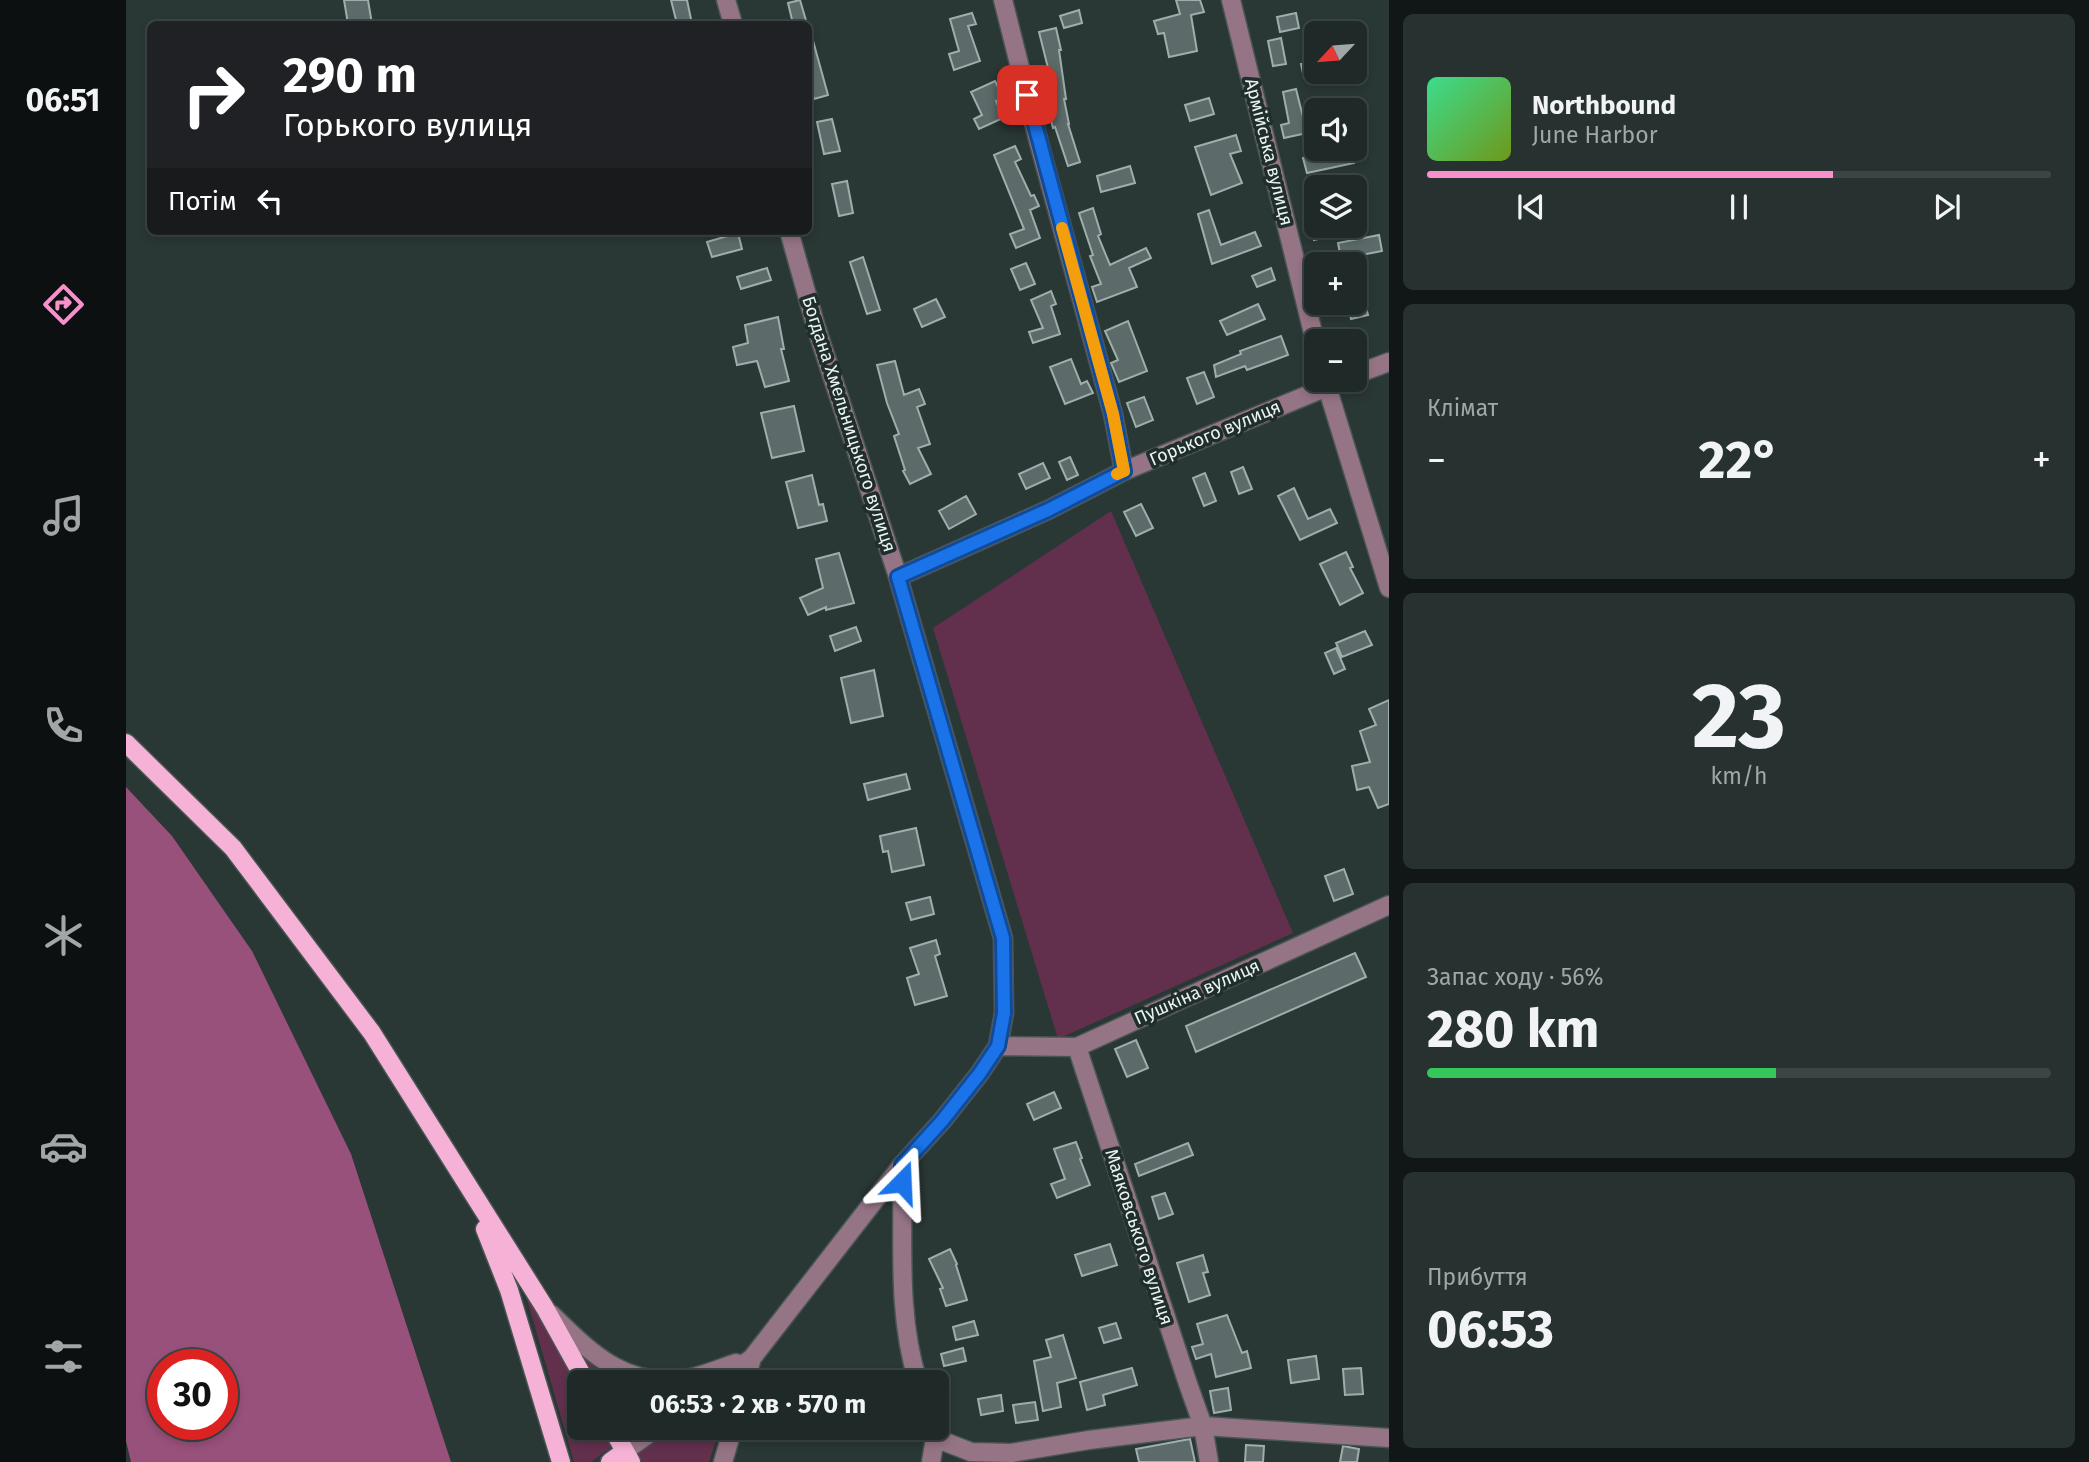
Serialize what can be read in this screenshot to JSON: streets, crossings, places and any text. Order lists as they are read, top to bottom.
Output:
{
  "streets": {
    "street": [
      "Армійська вулиця",
      "Богдана Хмельницького вулиця",
      "Горького вулиця",
      "Пушкіна вулиця",
      "Маяковського вулиця"
    ]
  },
  "crossings": [
    ["Богдана Хмельницького вулиця", "Горького вулиця"],
    ["Богдана Хмельницького вулиця", "Пушкіна вулиця"],
    ["Пушкіна вулиця", "Маяковського вулиця"]
  ],
  "north": "bottom left",
  "page": {
    "tabs": "06:51",
    "map_buttons": ["+", "−"],
    "turn": ["290 m", "Горького вулиця"],
    "song": ["Northbound", "June Harbor"],
    "then": "Потім",
    "tile": [
      "Клімат",
      ["23", "km/h"],
      ["Запас ходу · 56%", "280 km"],
      ["Прибуття", "06:53"]
    ],
    "heat": ["−", "22°", "+"],
    "limit": "30",
    "trip": "06:53 · 2 хв · 570 m"
  }
}
